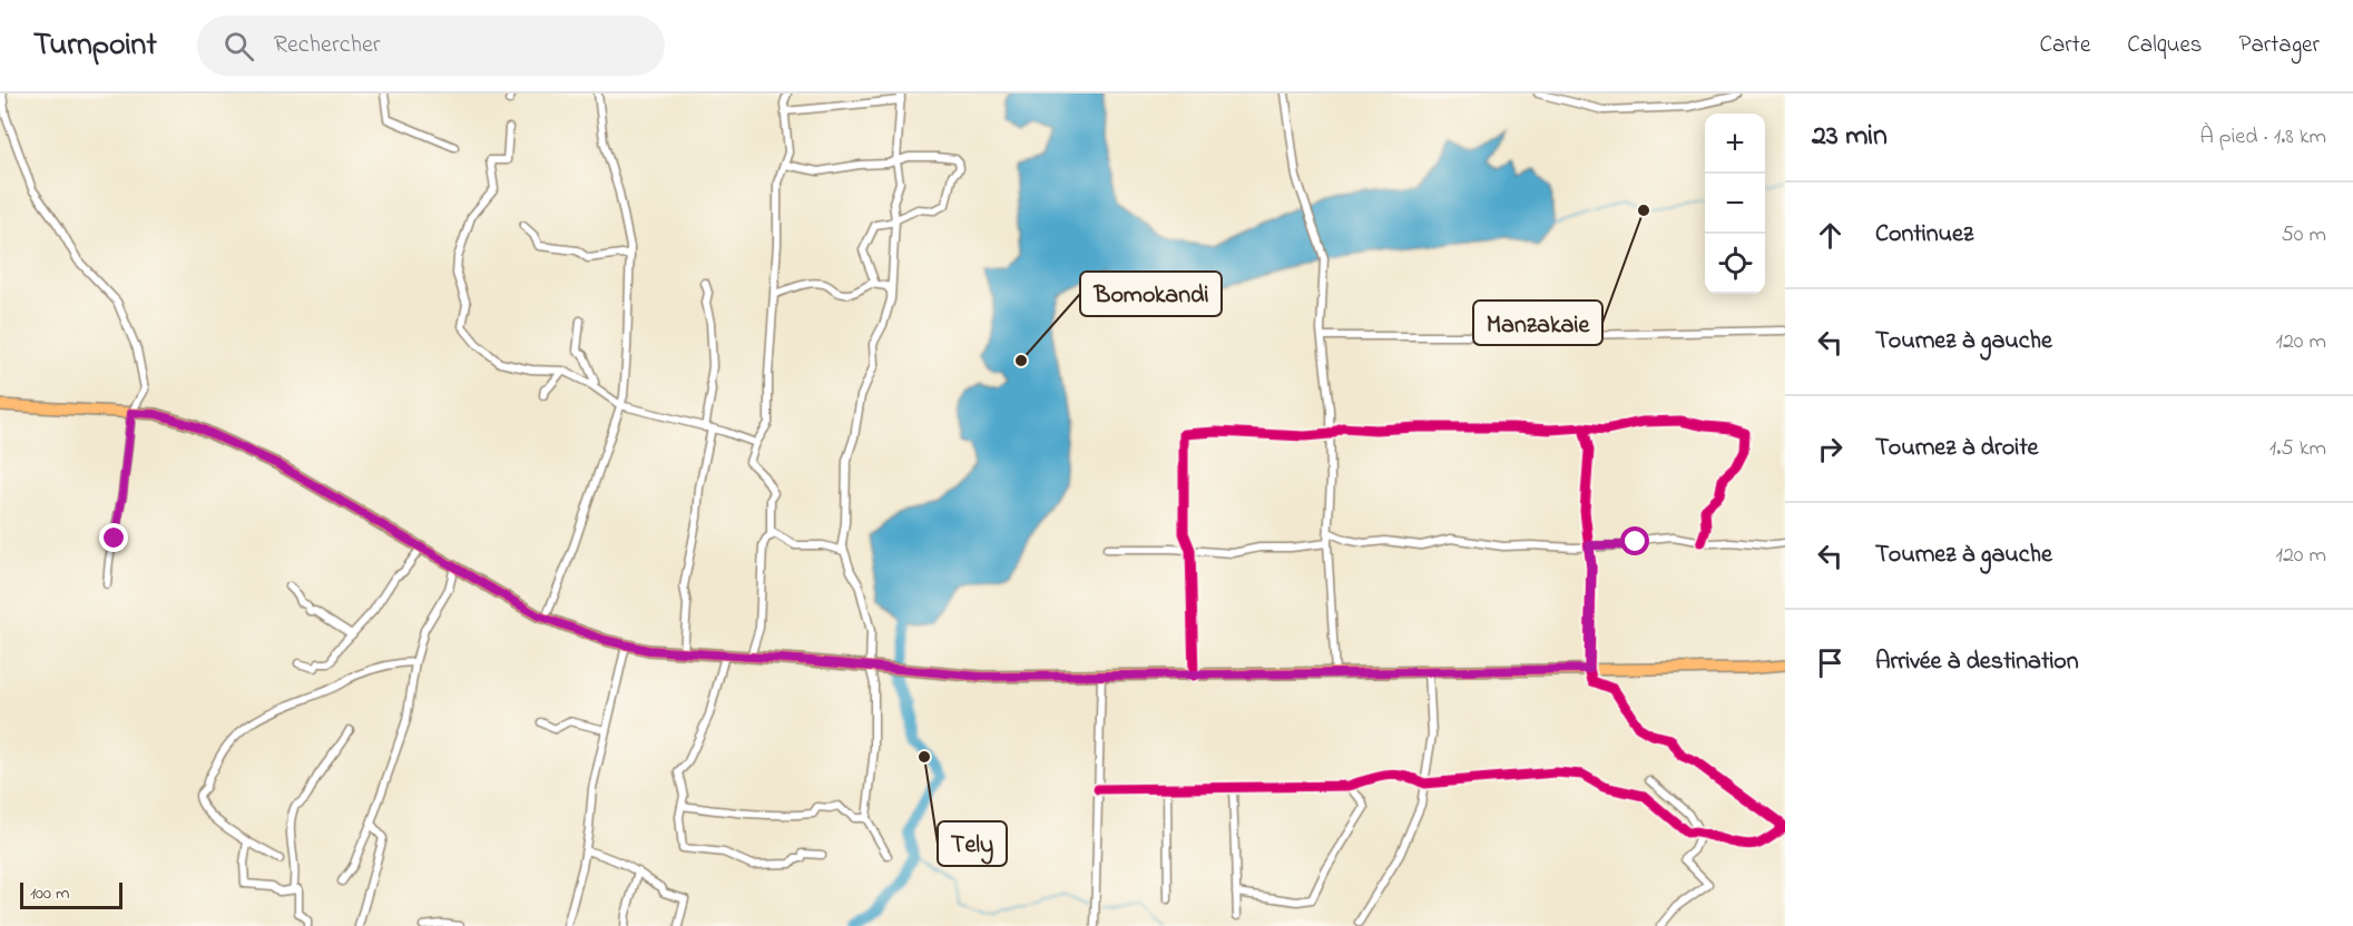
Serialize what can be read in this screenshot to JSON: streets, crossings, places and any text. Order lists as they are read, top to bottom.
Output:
{
  "places": ["Manzakaie", "Bomokandi", "Tely"],
  "scale_bar": "100 m",
  "page": {
    "header": "Turnpoint",
    "search": "Rechercher",
    "nav": ["Carte", "Calques", "Partager"],
    "heading": ["23 min", "À pied · 1.8 km"],
    "map_buttons": ["+", "−"],
    "list": [
      ["Continuez", "50 m"],
      ["Tournez à gauche", "120 m"],
      ["Tournez à droite", "1.5 km"],
      ["Tournez à gauche", "120 m"],
      "Arrivée à destination"
    ],
    "scale": "100 m"
  }
}
